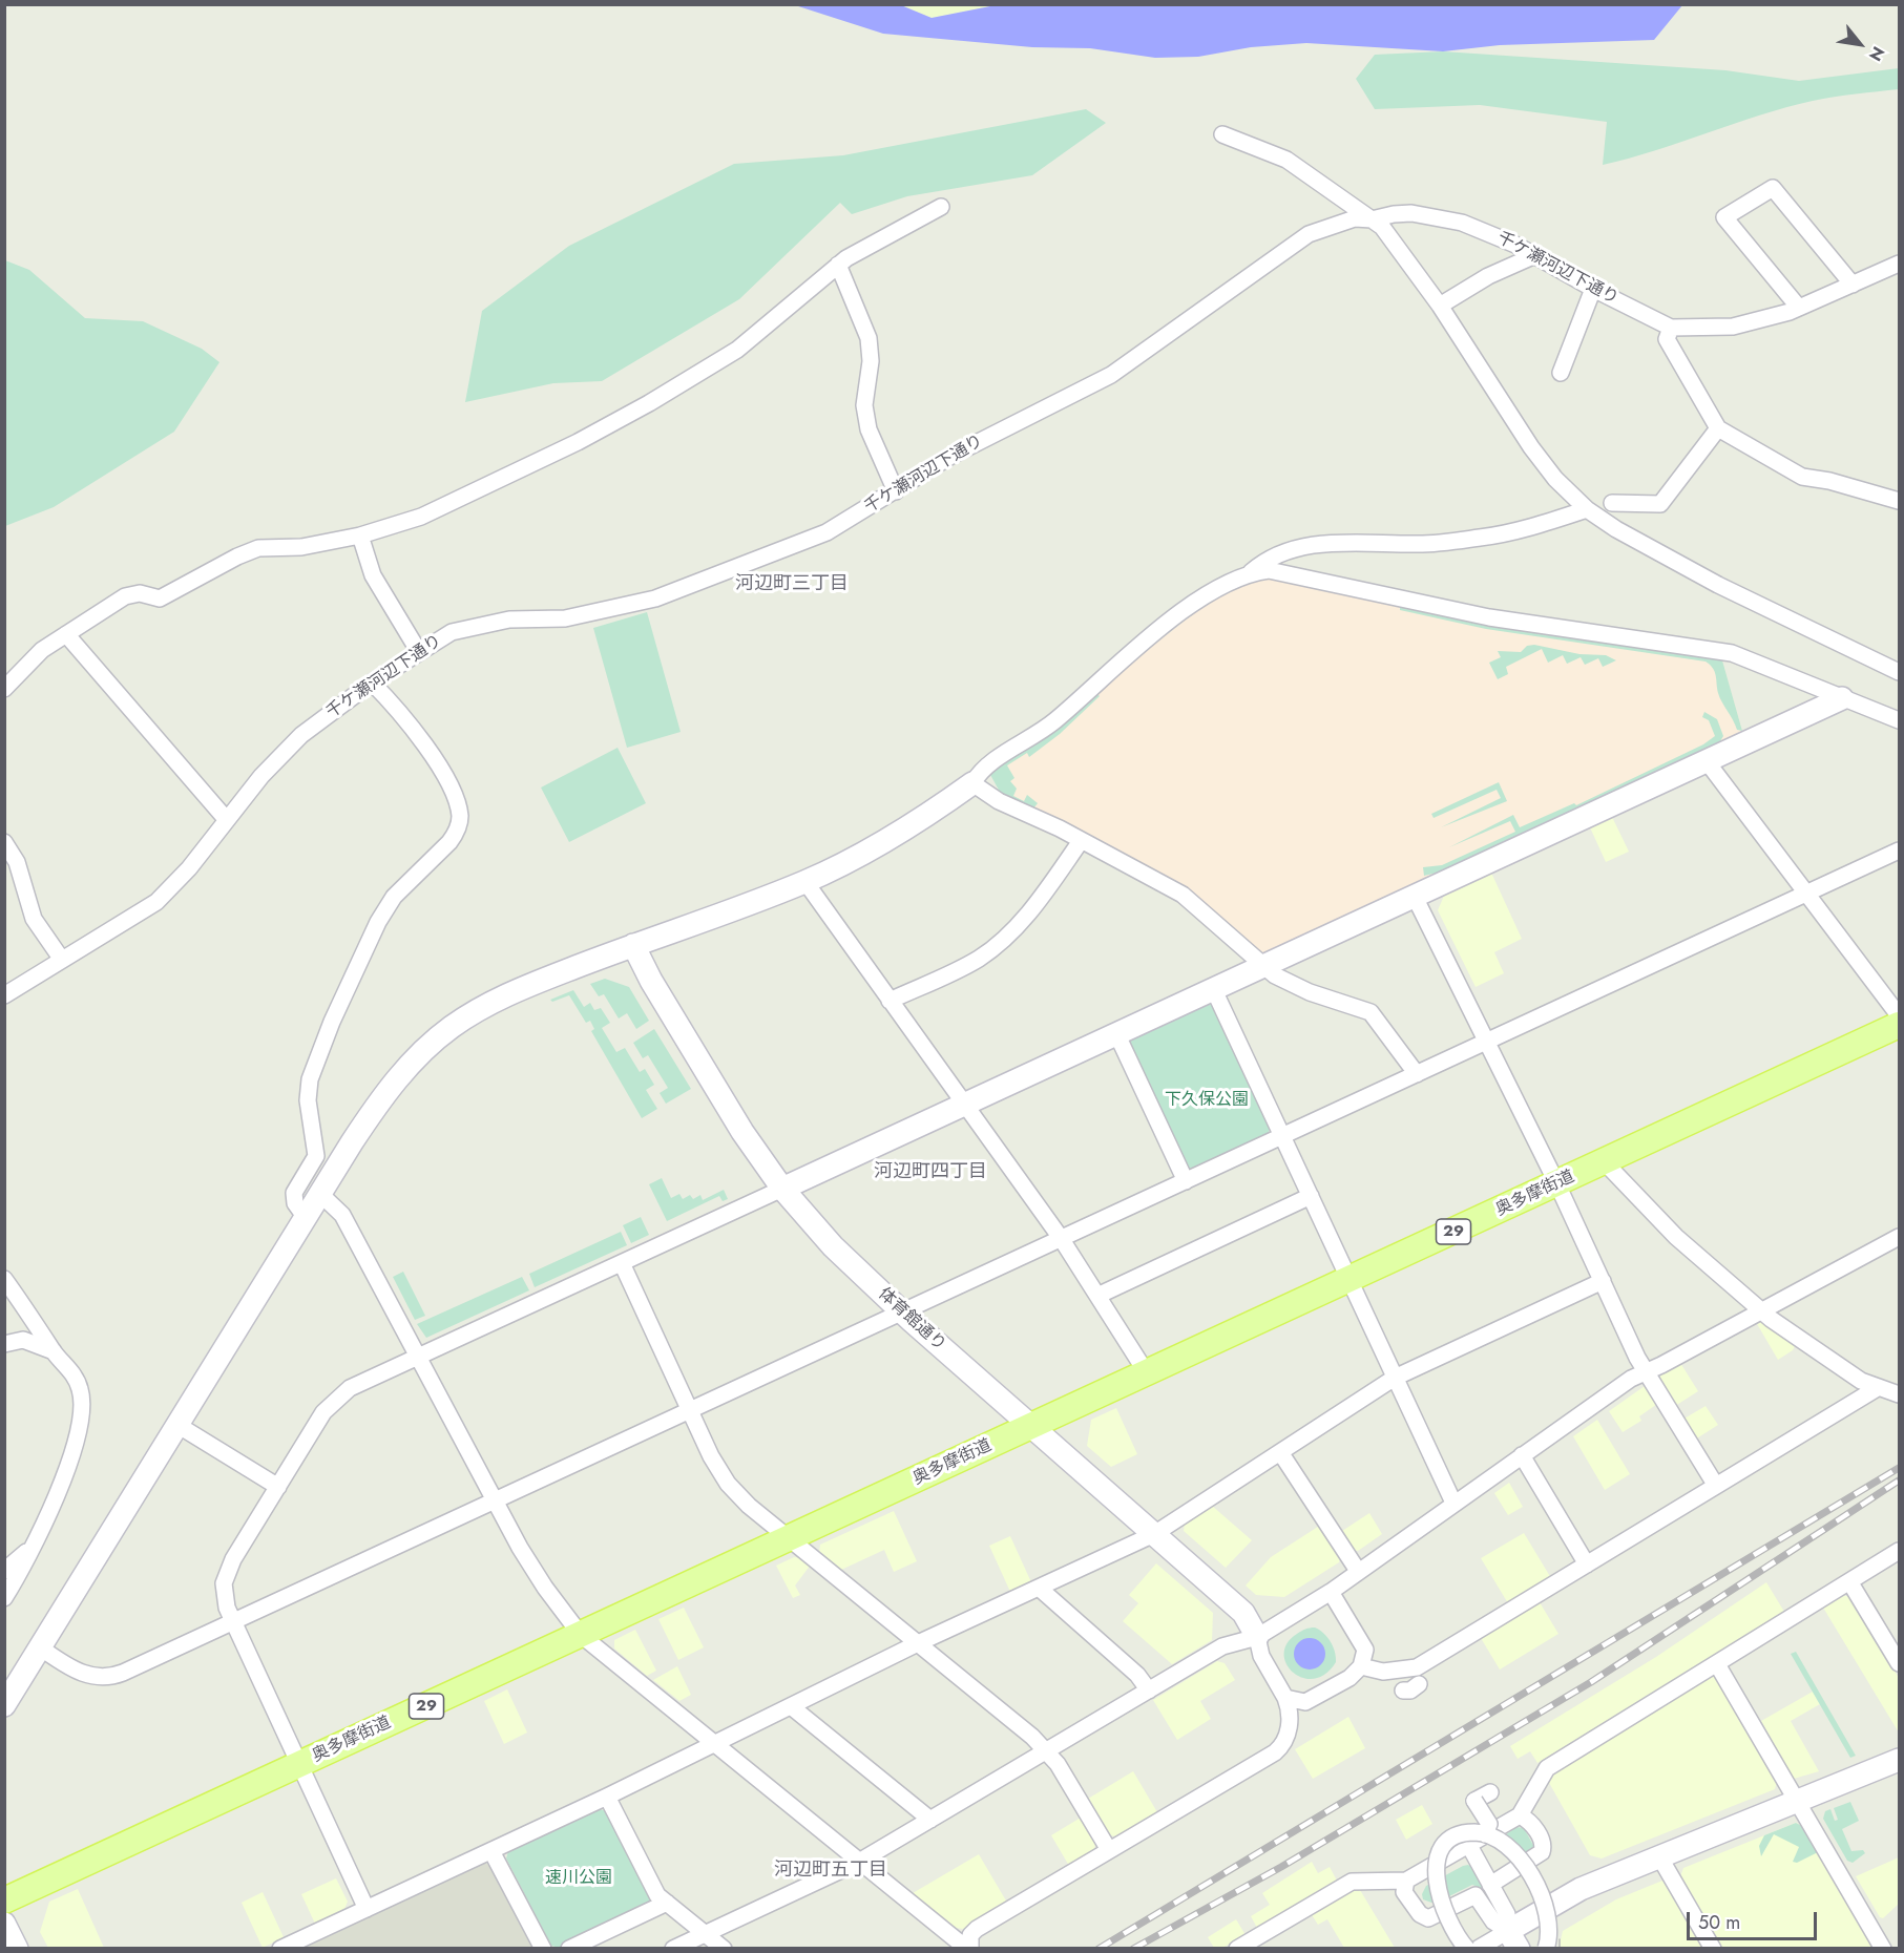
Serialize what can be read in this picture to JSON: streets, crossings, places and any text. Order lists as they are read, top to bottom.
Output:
{
  "streets": {
    "main road": ["奥多摩街道", "29"],
    "street": ["千ケ瀬河辺下通り", "体育館通り"]
  },
  "crossings": [
    ["奥多摩街道", "体育館通り"]
  ],
  "districts": ["河辺町三丁目", "河辺町四丁目", "河辺町五丁目"],
  "parks": ["下久保公園", "速川公園"],
  "scale_bar": "50 m",
  "north": "bottom right"
}
